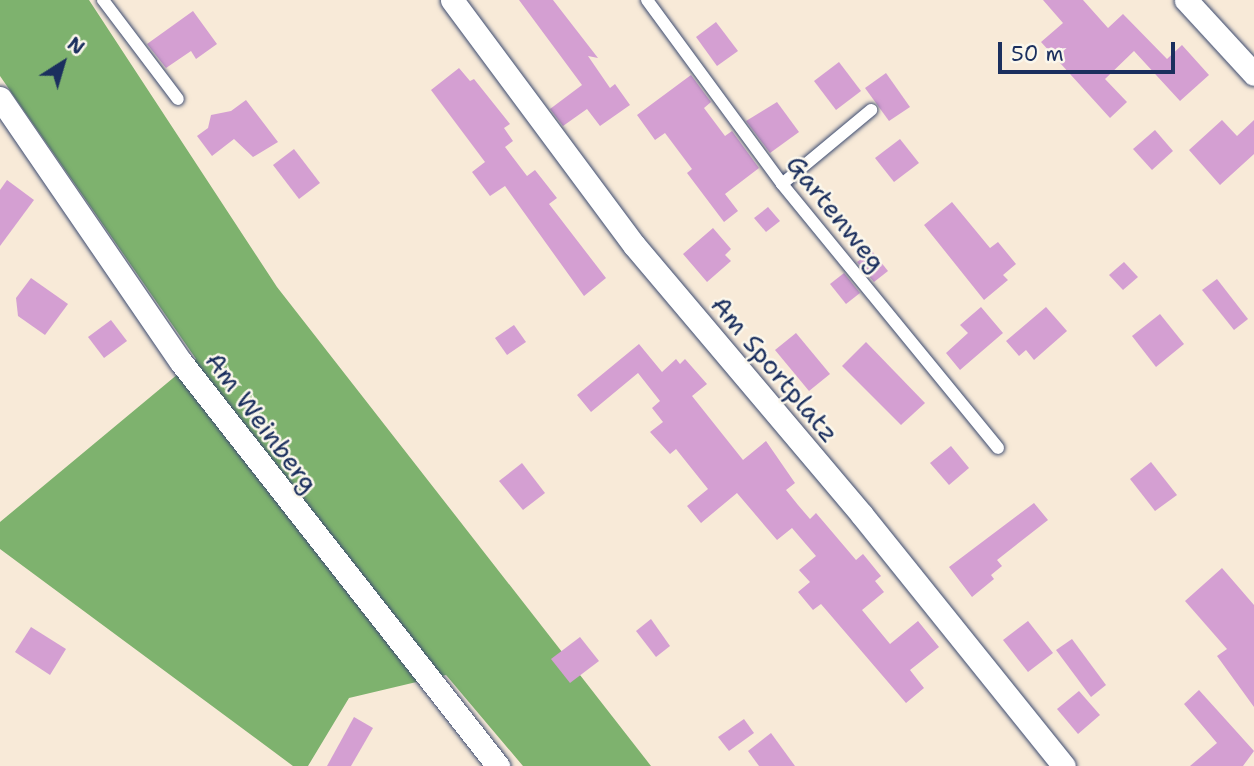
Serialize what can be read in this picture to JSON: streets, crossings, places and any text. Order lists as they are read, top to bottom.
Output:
{
  "streets": {
    "street": ["Am Sportplatz", "Am Weinberg"],
    "lane": ["Gartenweg"]
  },
  "scale_bar": "50 m",
  "north": "top right"
}
